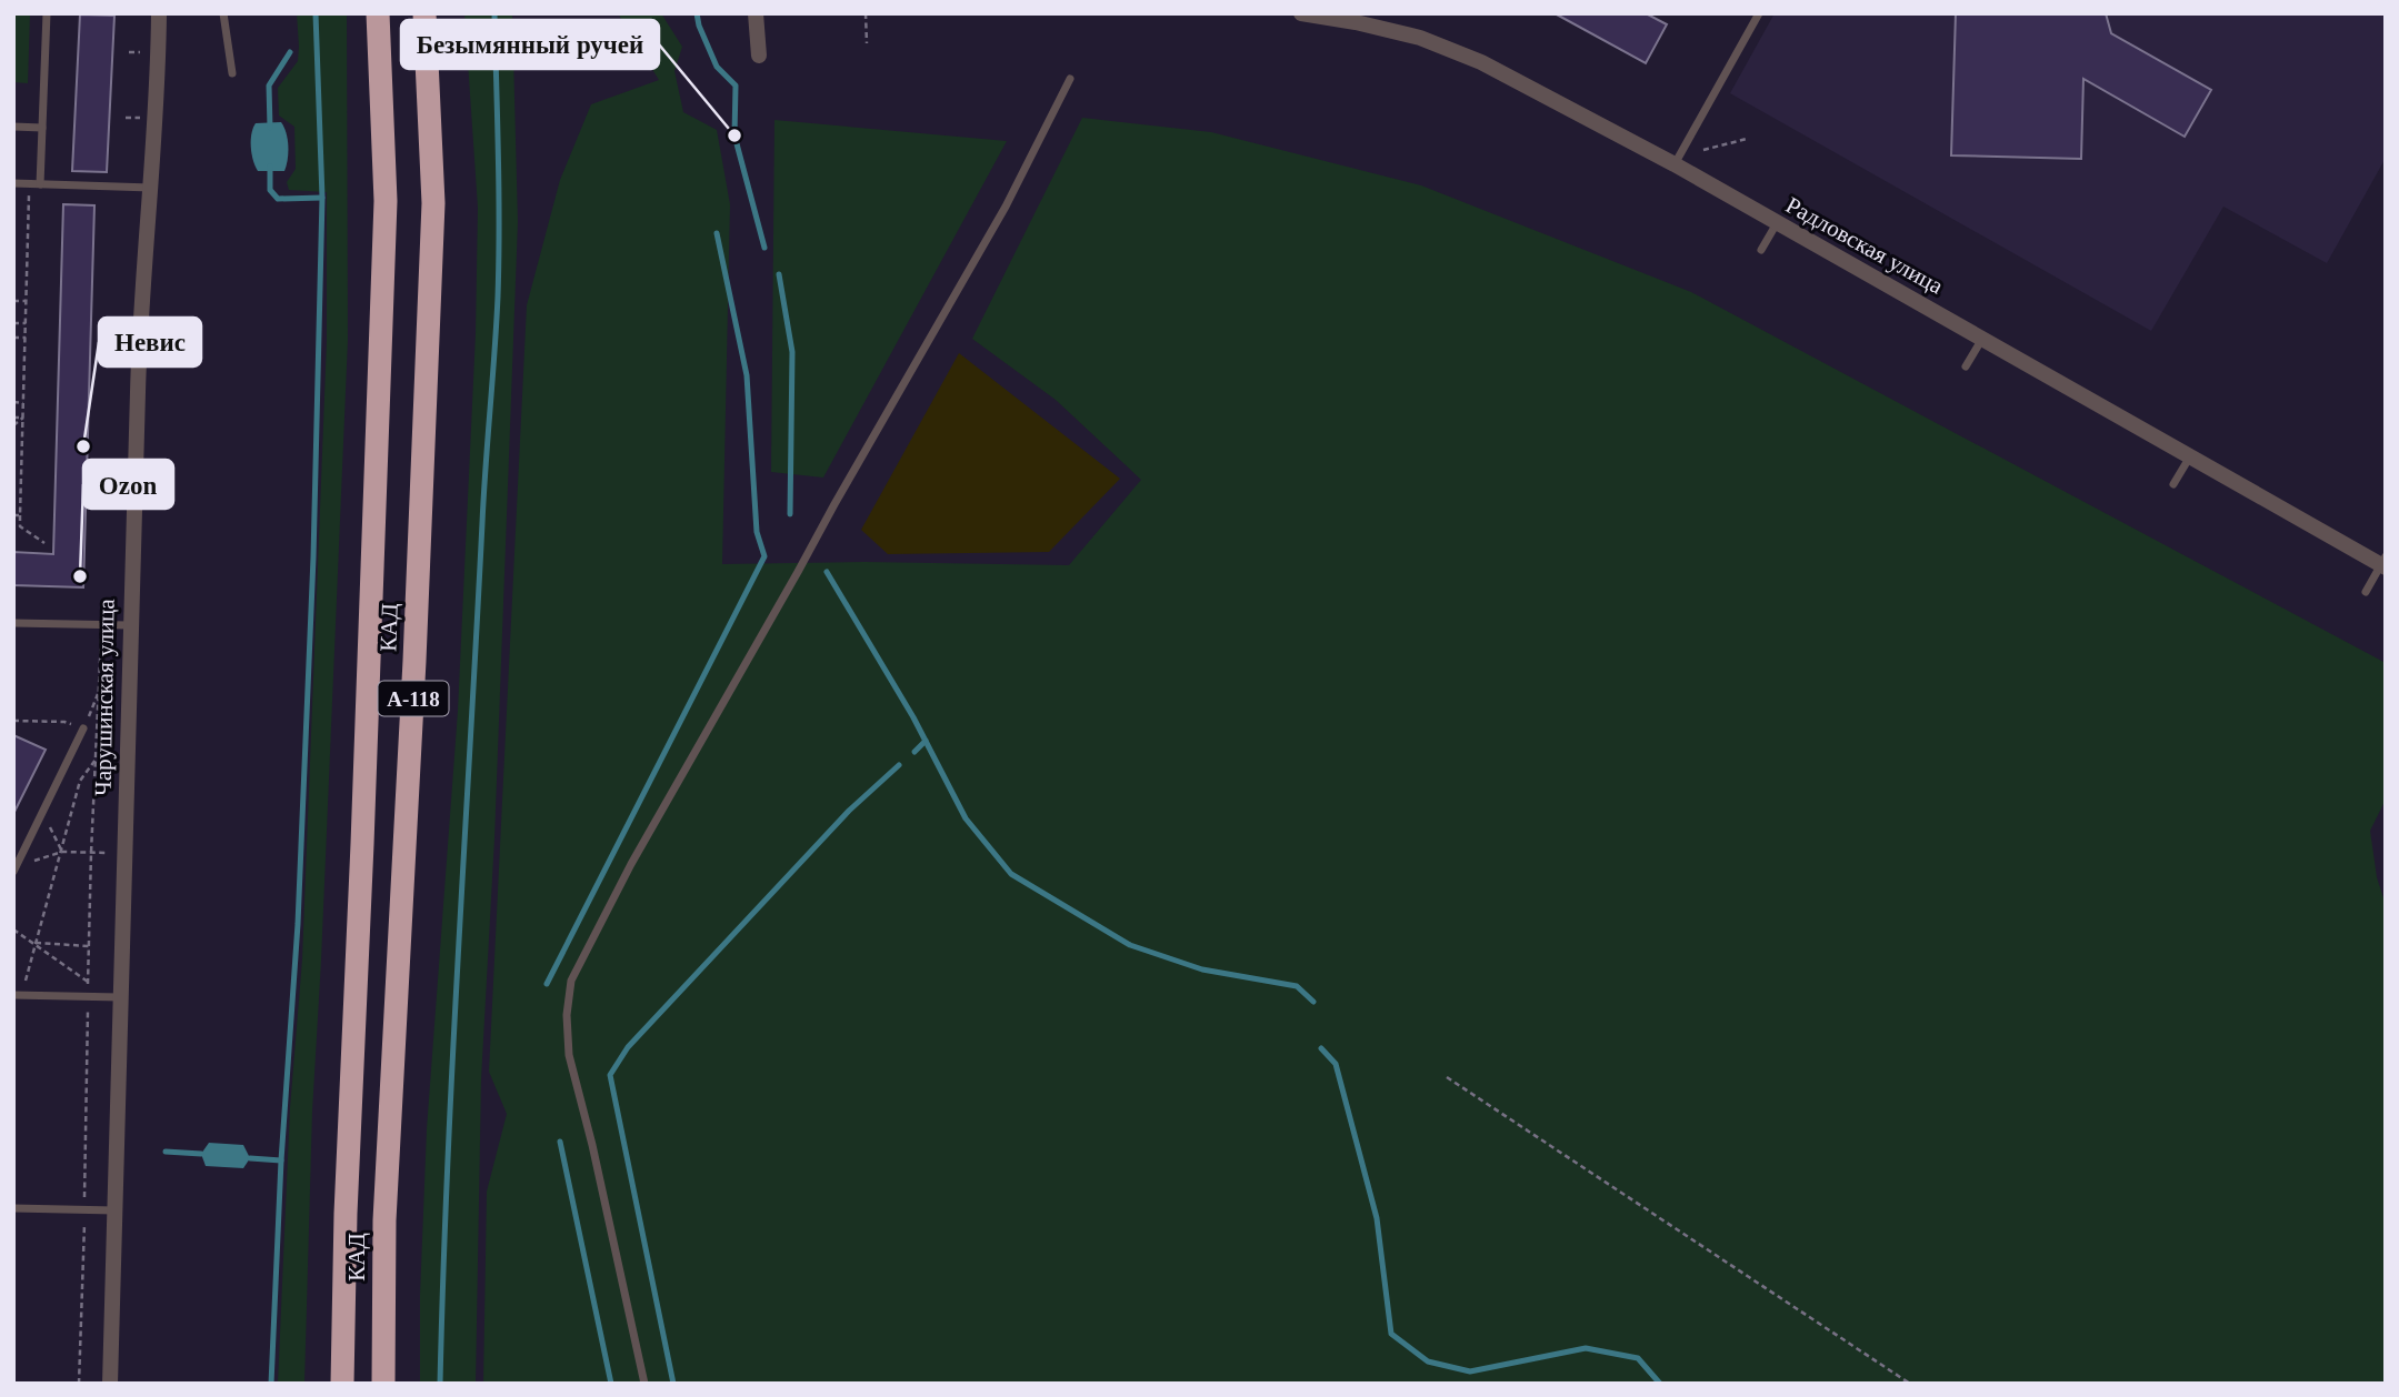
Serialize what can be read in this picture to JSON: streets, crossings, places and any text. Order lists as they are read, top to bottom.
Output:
{
  "streets": {
    "highway": ["КАД", "А-118"],
    "street": ["Радловская улица", "Чарушинская улица"]
  },
  "places": ["Безымянный ручей", "Невис", "Ozon"]
}
